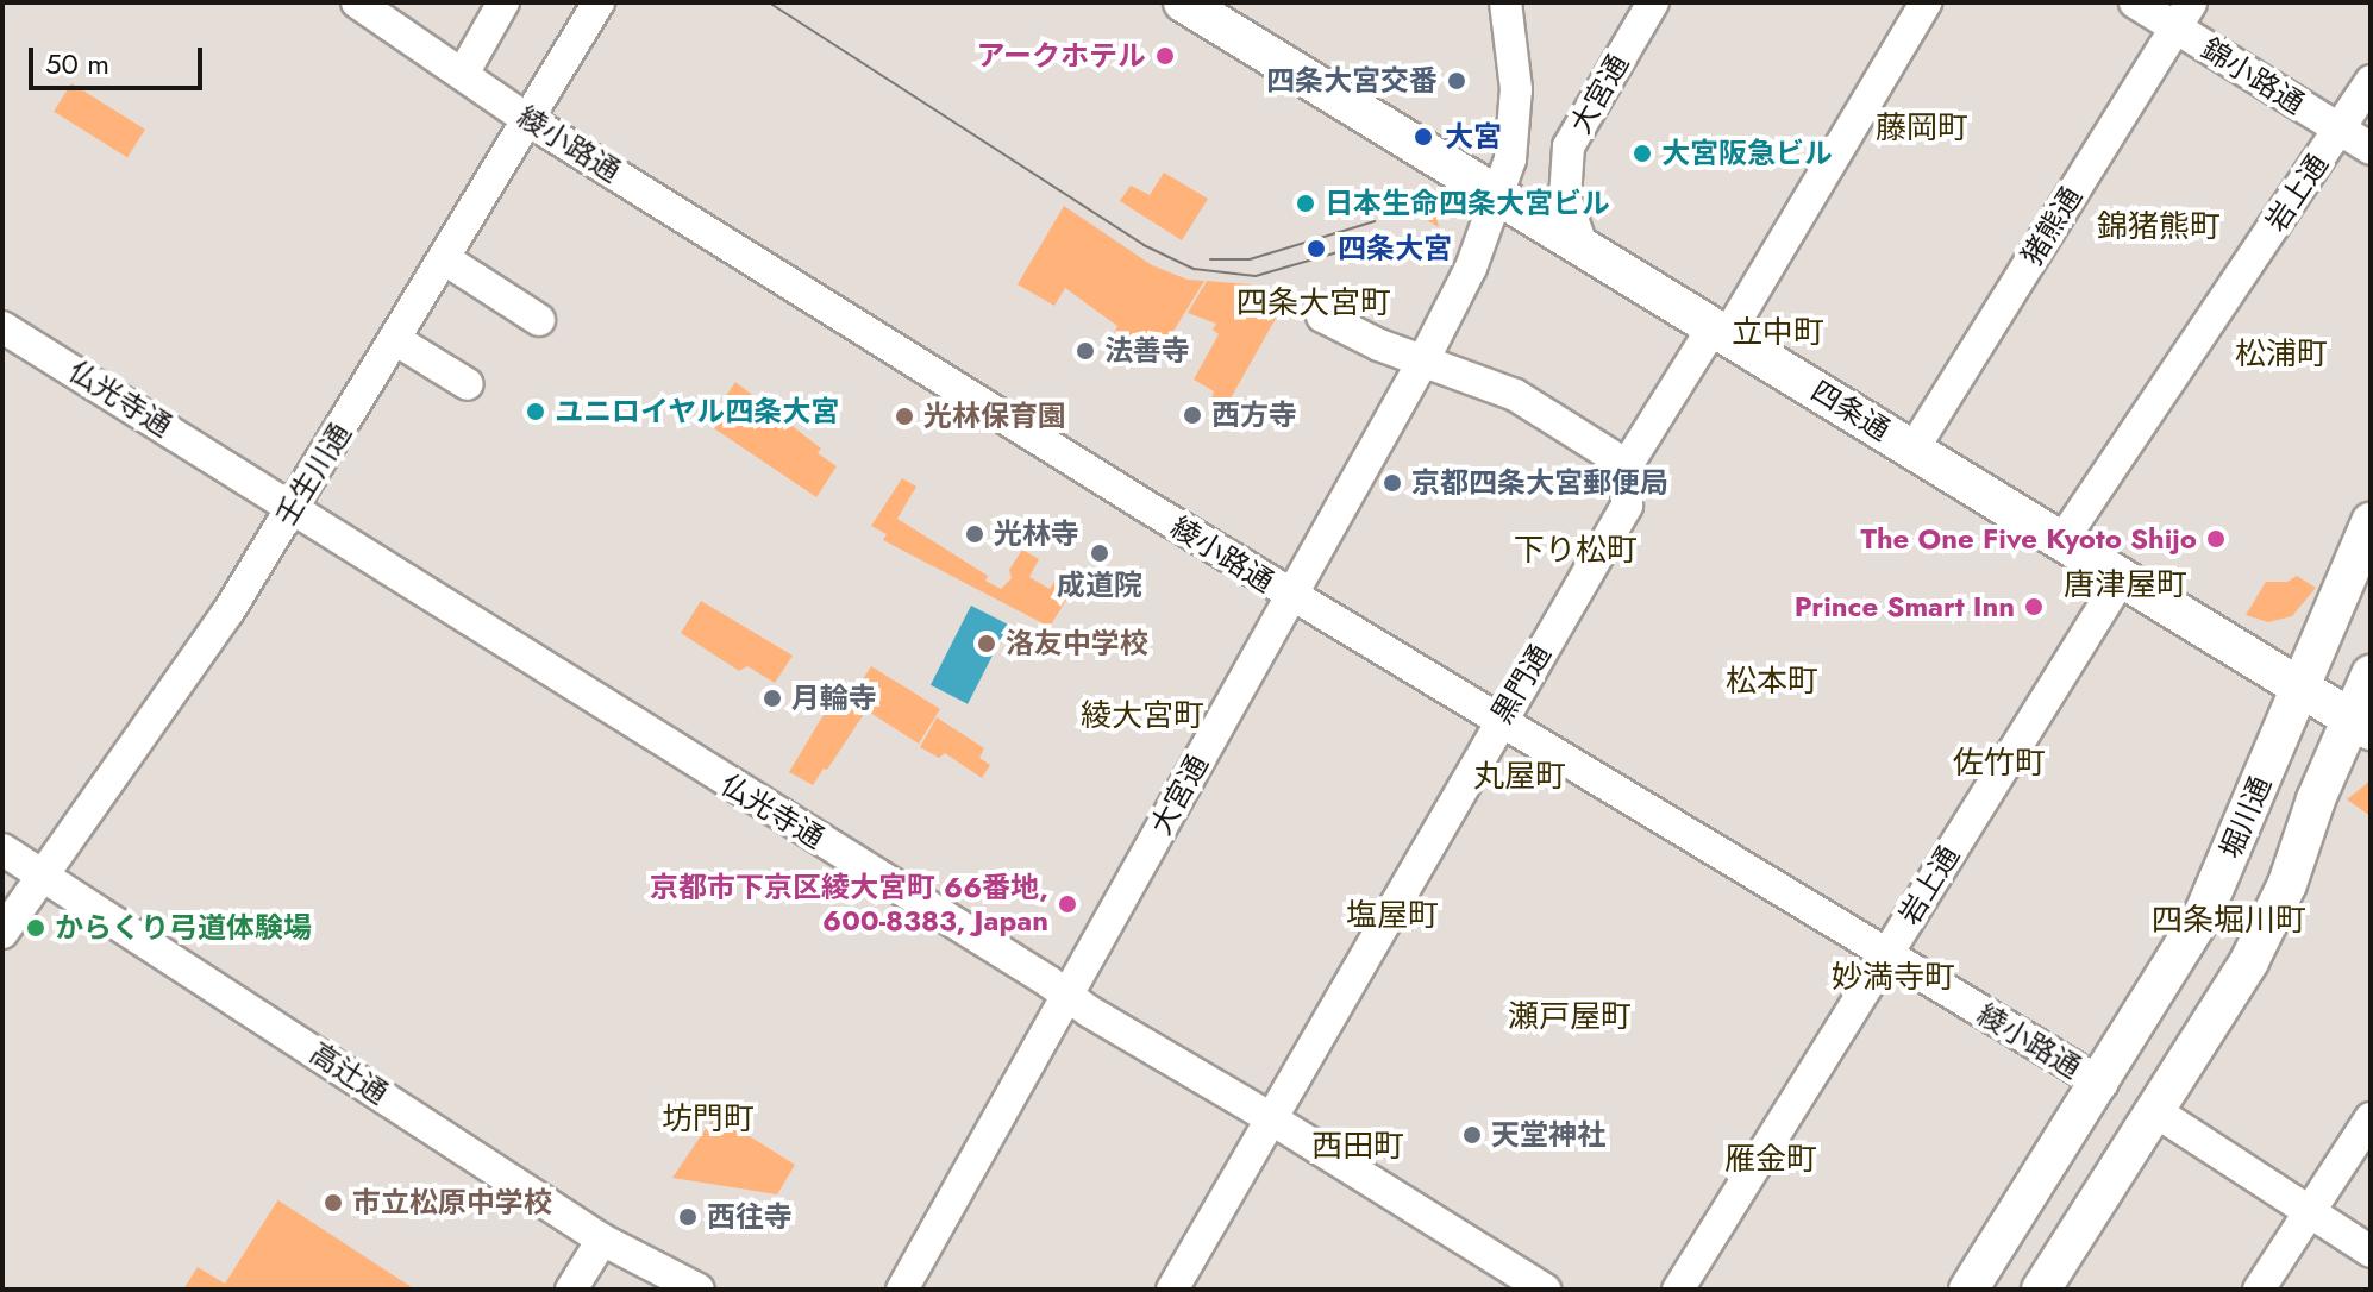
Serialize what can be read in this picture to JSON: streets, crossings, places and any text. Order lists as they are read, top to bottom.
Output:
{
  "streets": {
    "main road": ["四条通", "堀川通"],
    "street": [
      "錦小路通",
      "大宮通",
      "綾小路通",
      "岩上通",
      "猪熊通",
      "仏光寺通",
      "壬生川通",
      "黒門通",
      "高辻通"
    ]
  },
  "crossings": [
    ["錦小路通", "岩上通"],
    ["錦小路通", "猪熊通"],
    ["大宮通", "綾小路通"],
    ["大宮通", "仏光寺通"],
    ["大宮通", "四条通"],
    ["綾小路通", "岩上通"],
    ["綾小路通", "壬生川通"],
    ["綾小路通", "黒門通"],
    ["綾小路通", "堀川通"],
    ["岩上通", "四条通"],
    ["猪熊通", "四条通"],
    ["仏光寺通", "壬生川通"],
    ["仏光寺通", "黒門通"],
    ["四条通", "堀川通"],
    ["壬生川通", "高辻通"]
  ],
  "districts": [
    "藤岡町",
    "錦猪熊町",
    "四条大宮町",
    "立中町",
    "松浦町",
    "下り松町",
    "唐津屋町",
    "松本町",
    "綾大宮町",
    "佐竹町",
    "丸屋町",
    "塩屋町",
    "四条堀川町",
    "妙満寺町",
    "瀬戸屋町",
    "坊門町",
    "西田町",
    "雁金町"
  ],
  "places": [
    "アークホテル",
    "四条大宮交番",
    "大宮",
    "大宮阪急ビル",
    "日本生命四条大宮ビル",
    "四条大宮",
    "法善寺",
    "ユニロイヤル四条大宮",
    "西方寺",
    "光林保育園",
    "京都四条大宮郵便局",
    "光林寺",
    "The One Five Kyoto Shijo",
    "成道院",
    "Prince Smart Inn",
    "洛友中学校",
    "月輪寺",
    "京都市下京区綾大宮町 66番地, 600-8383, Japan",
    "からくり弓道体験場",
    "天堂神社",
    "市立松原中学校",
    "西往寺"
  ],
  "scale_bar": "50 m"
}
